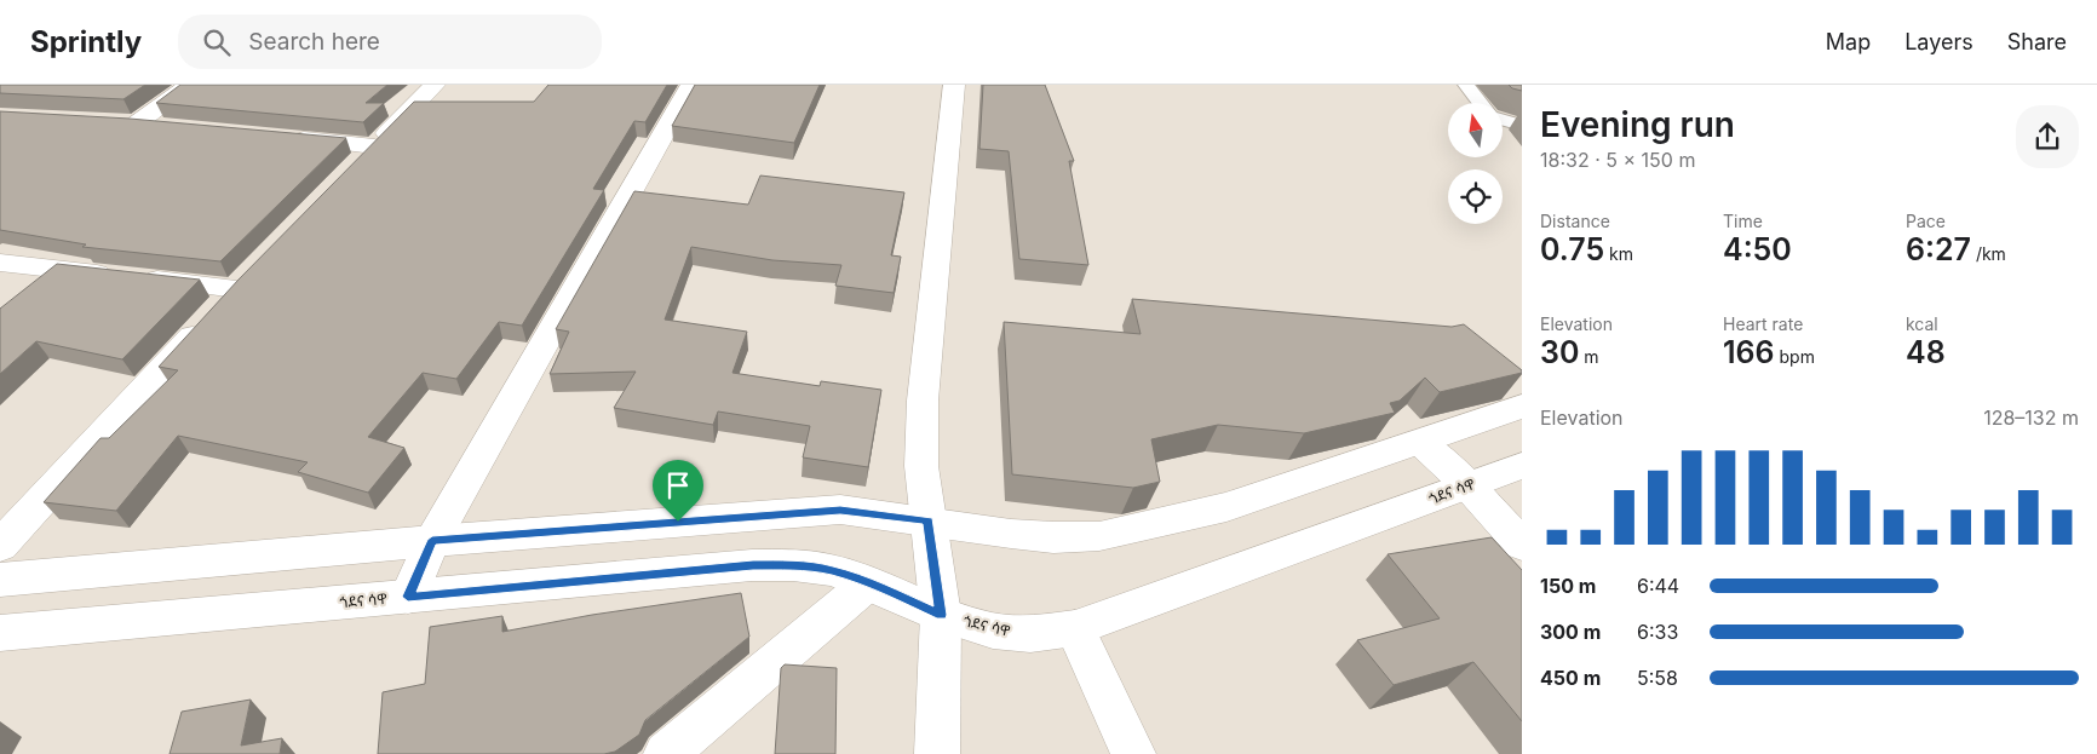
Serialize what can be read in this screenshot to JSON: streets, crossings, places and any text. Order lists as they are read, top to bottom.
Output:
{
  "streets": {
    "main road": ["ጎደና ሳዋ"]
  },
  "north": "top",
  "page": {
    "header": "Sprintly",
    "search": "Search here",
    "nav": ["Map", "Layers", "Share"],
    "heading": ["Evening run", "18:32 · 5 × 150 m"],
    "stats": [
      ["Distance", "0.75 km"],
      ["Time", "4:50"],
      ["Pace", "6:27 /km"],
      ["Elevation", "30 m"],
      ["Heart rate", "166 bpm"],
      ["kcal", "48"]
    ],
    "chart": ["Elevation", "128–132 m"],
    "list": [
      {
        "name": "150 m",
        "note": "6:44"
      },
      {
        "name": "300 m",
        "note": "6:33"
      },
      {
        "name": "450 m",
        "note": "5:58"
      }
    ]
  }
}
